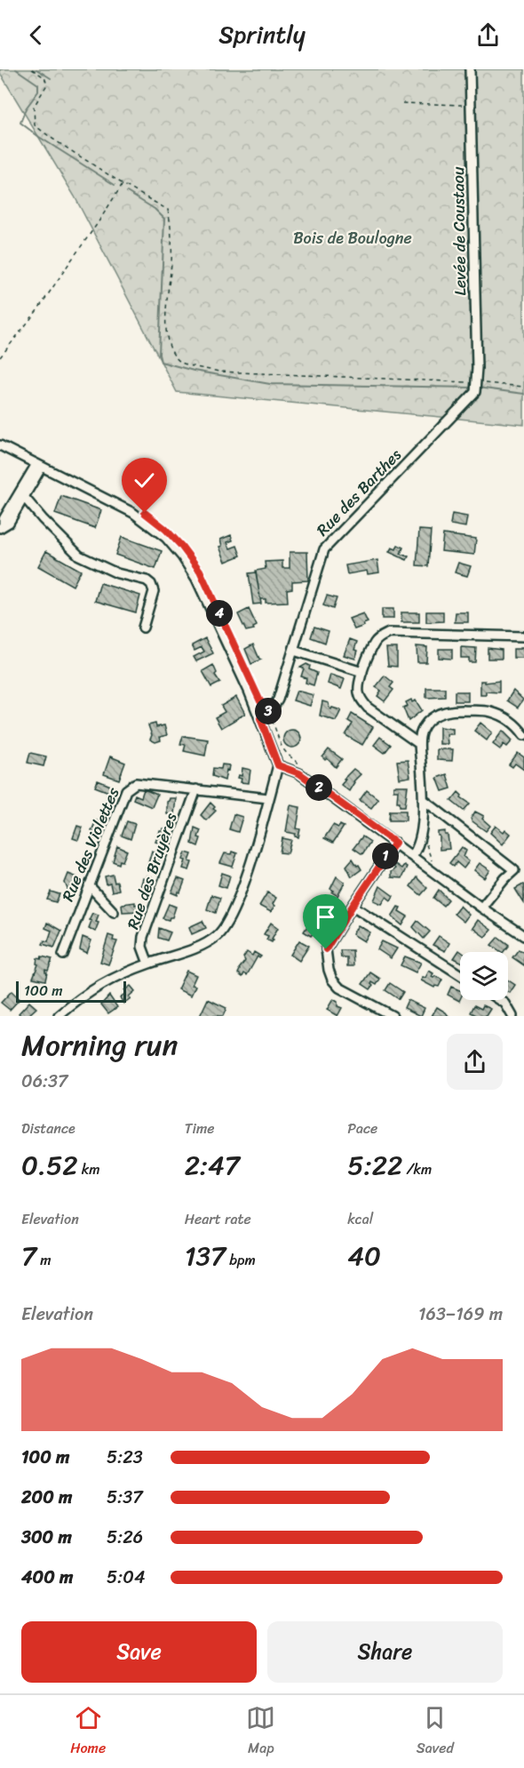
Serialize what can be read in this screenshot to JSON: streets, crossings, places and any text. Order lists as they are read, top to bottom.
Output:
{
  "streets": {
    "street": [
      "Levée de Coustaou",
      "Rue des Barthes",
      "Rue des Violettes",
      "Rue des Bruyères"
    ]
  },
  "crossings": [
    ["Levée de Coustaou", "Rue des Barthes"],
    ["Rue des Violettes", "Rue des Bruyères"]
  ],
  "parks": ["Bois de Boulogne"],
  "scale_bar": "100 m",
  "page": {
    "header": "Sprintly",
    "pins": [
      "4",
      "3",
      "2",
      "1"
    ],
    "scale": "100 m",
    "heading": ["Morning run", "06:37"],
    "stats": [
      ["Distance", "0.52 km"],
      ["Time", "2:47"],
      ["Pace", "5:22 /km"],
      ["Elevation", "7 m"],
      ["Heart rate", "137 bpm"],
      ["kcal", "40"]
    ],
    "chart": ["Elevation", "163–169 m"],
    "list": [
      {
        "name": "100 m",
        "note": "5:23"
      },
      {
        "name": "200 m",
        "note": "5:37"
      },
      {
        "name": "300 m",
        "note": "5:26"
      },
      {
        "name": "400 m",
        "note": "5:04"
      }
    ],
    "buttons": ["Save", "Share"],
    "tabs": ["Home", "Map", "Saved"]
  }
}
